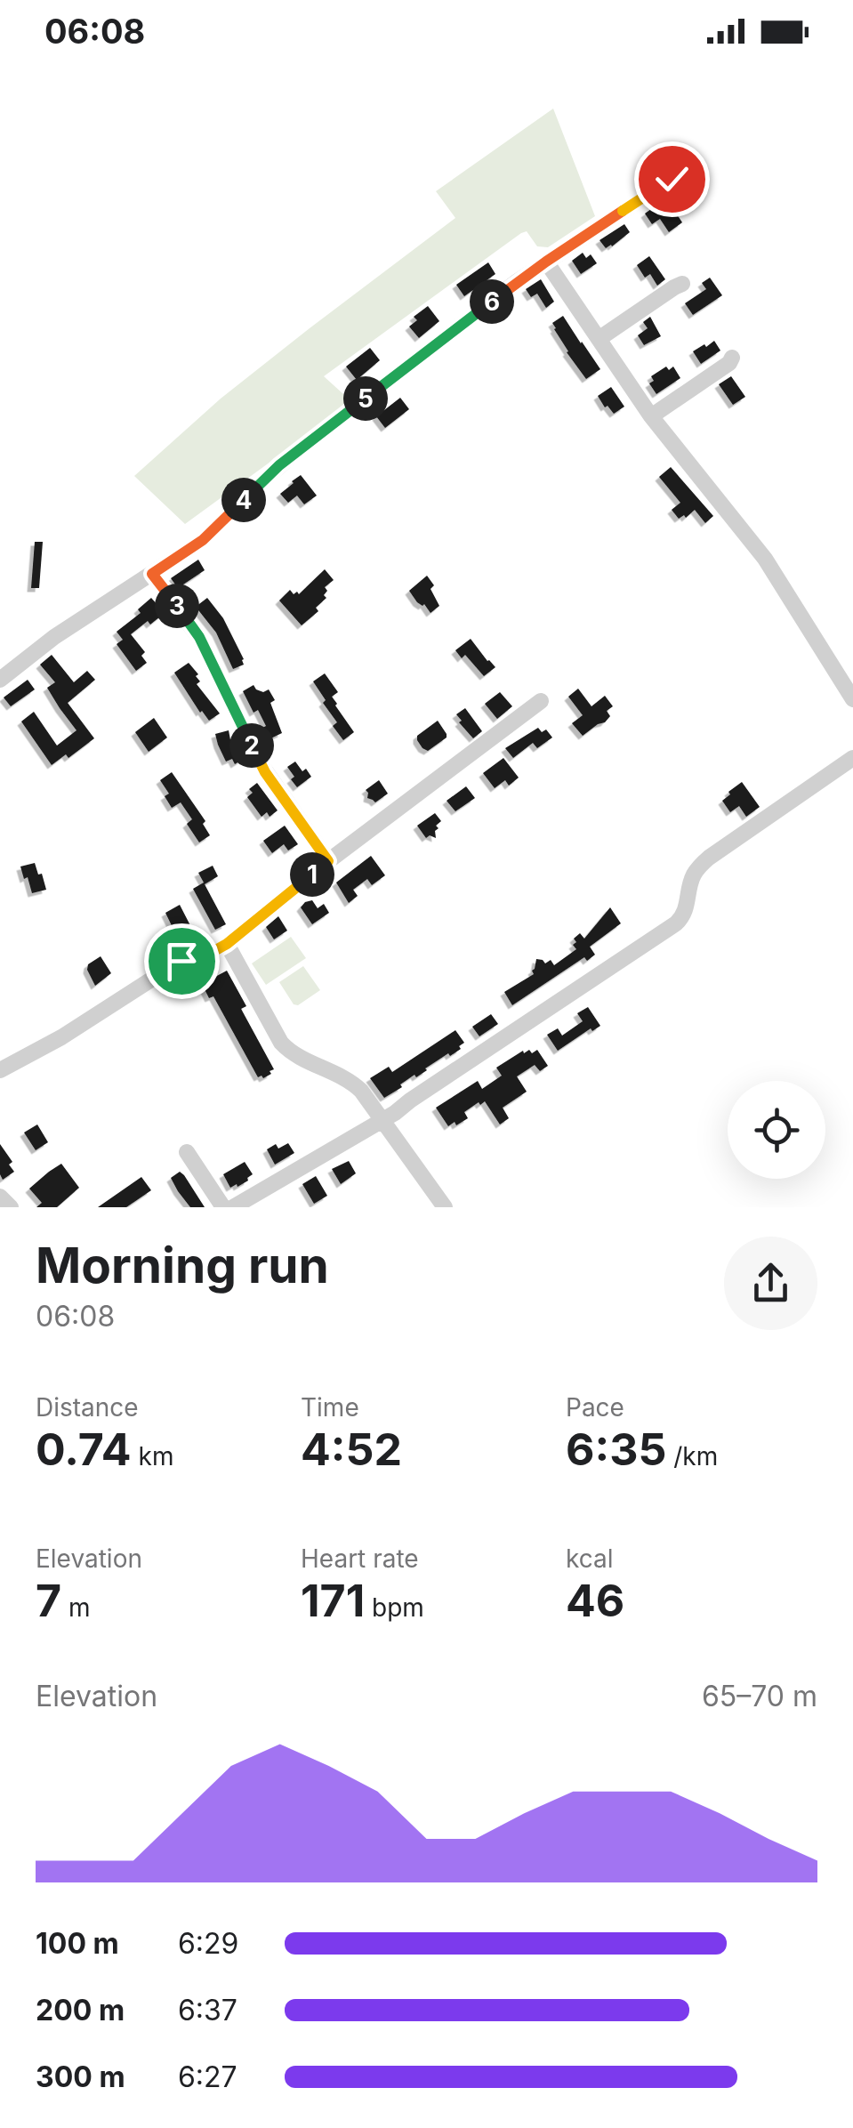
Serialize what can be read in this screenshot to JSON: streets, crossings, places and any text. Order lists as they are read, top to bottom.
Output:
{
  "page": {
    "status": "06:08",
    "pins": [
      "6",
      "5",
      "4",
      "3",
      "2",
      "1"
    ],
    "heading": ["Morning run", "06:08"],
    "stats": [
      ["Distance", "0.74 km"],
      ["Time", "4:52"],
      ["Pace", "6:35 /km"],
      ["Elevation", "7 m"],
      ["Heart rate", "171 bpm"],
      ["kcal", "46"]
    ],
    "chart": ["Elevation", "65–70 m"],
    "list": [
      {
        "name": "100 m",
        "note": "6:29"
      },
      {
        "name": "200 m",
        "note": "6:37"
      },
      {
        "name": "300 m",
        "note": "6:27"
      }
    ]
  }
}
